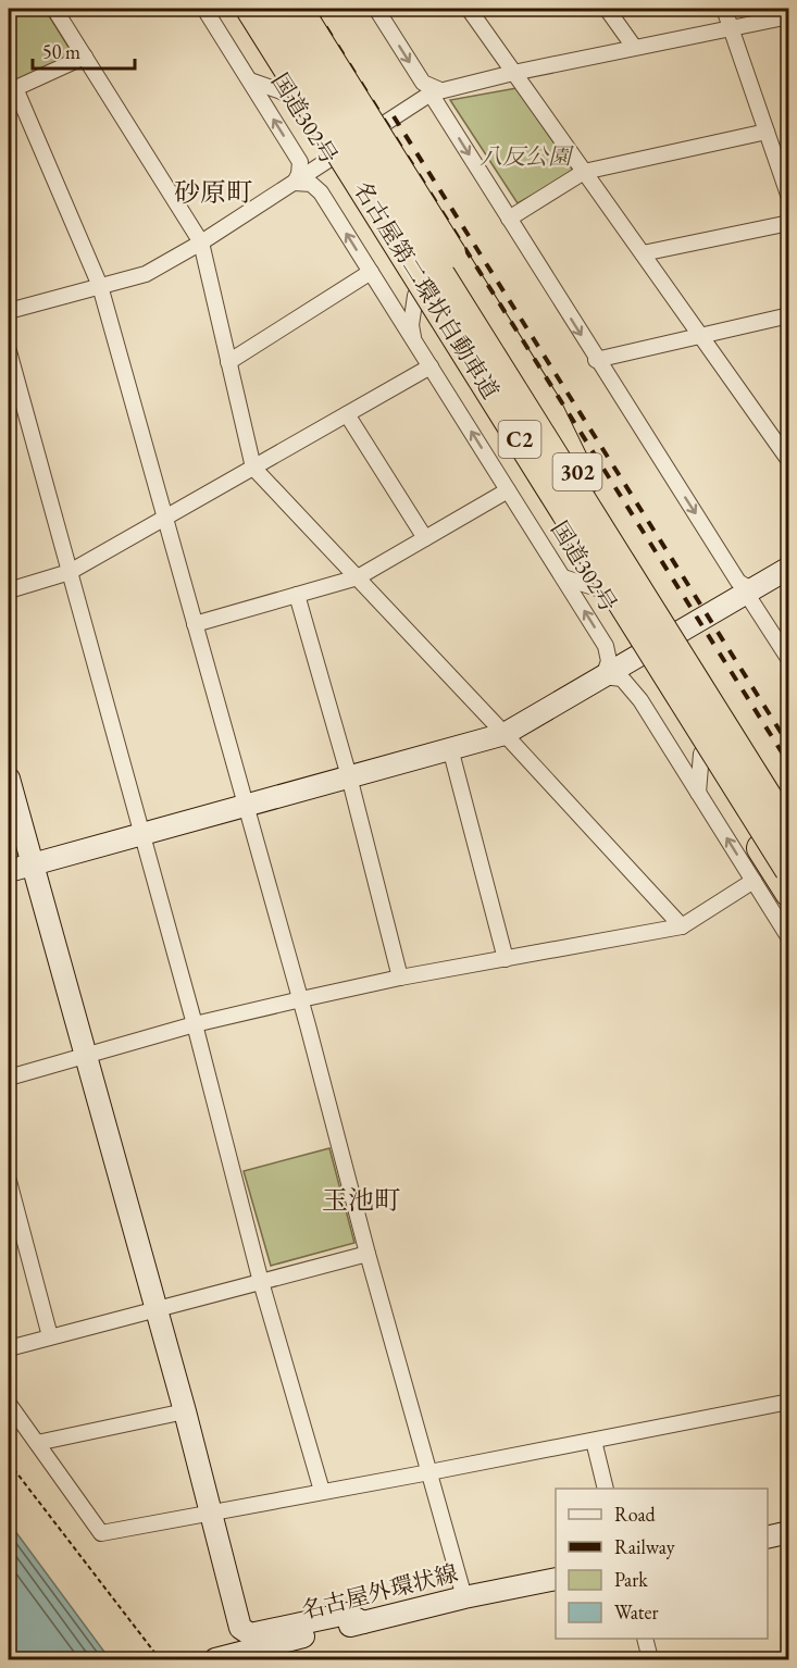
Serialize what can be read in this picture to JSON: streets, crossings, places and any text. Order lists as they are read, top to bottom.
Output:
{
  "streets": {
    "highway": [
      "国道302号",
      "名古屋第二環状自動車道",
      "C2",
      "302"
    ],
    "street": ["名古屋外環状線"]
  },
  "districts": ["砂原町", "玉池町"],
  "parks": ["八反公園"],
  "legend": [
    "Road",
    "Railway",
    "Park",
    "Water"
  ],
  "scale_bar": "50 m"
}
